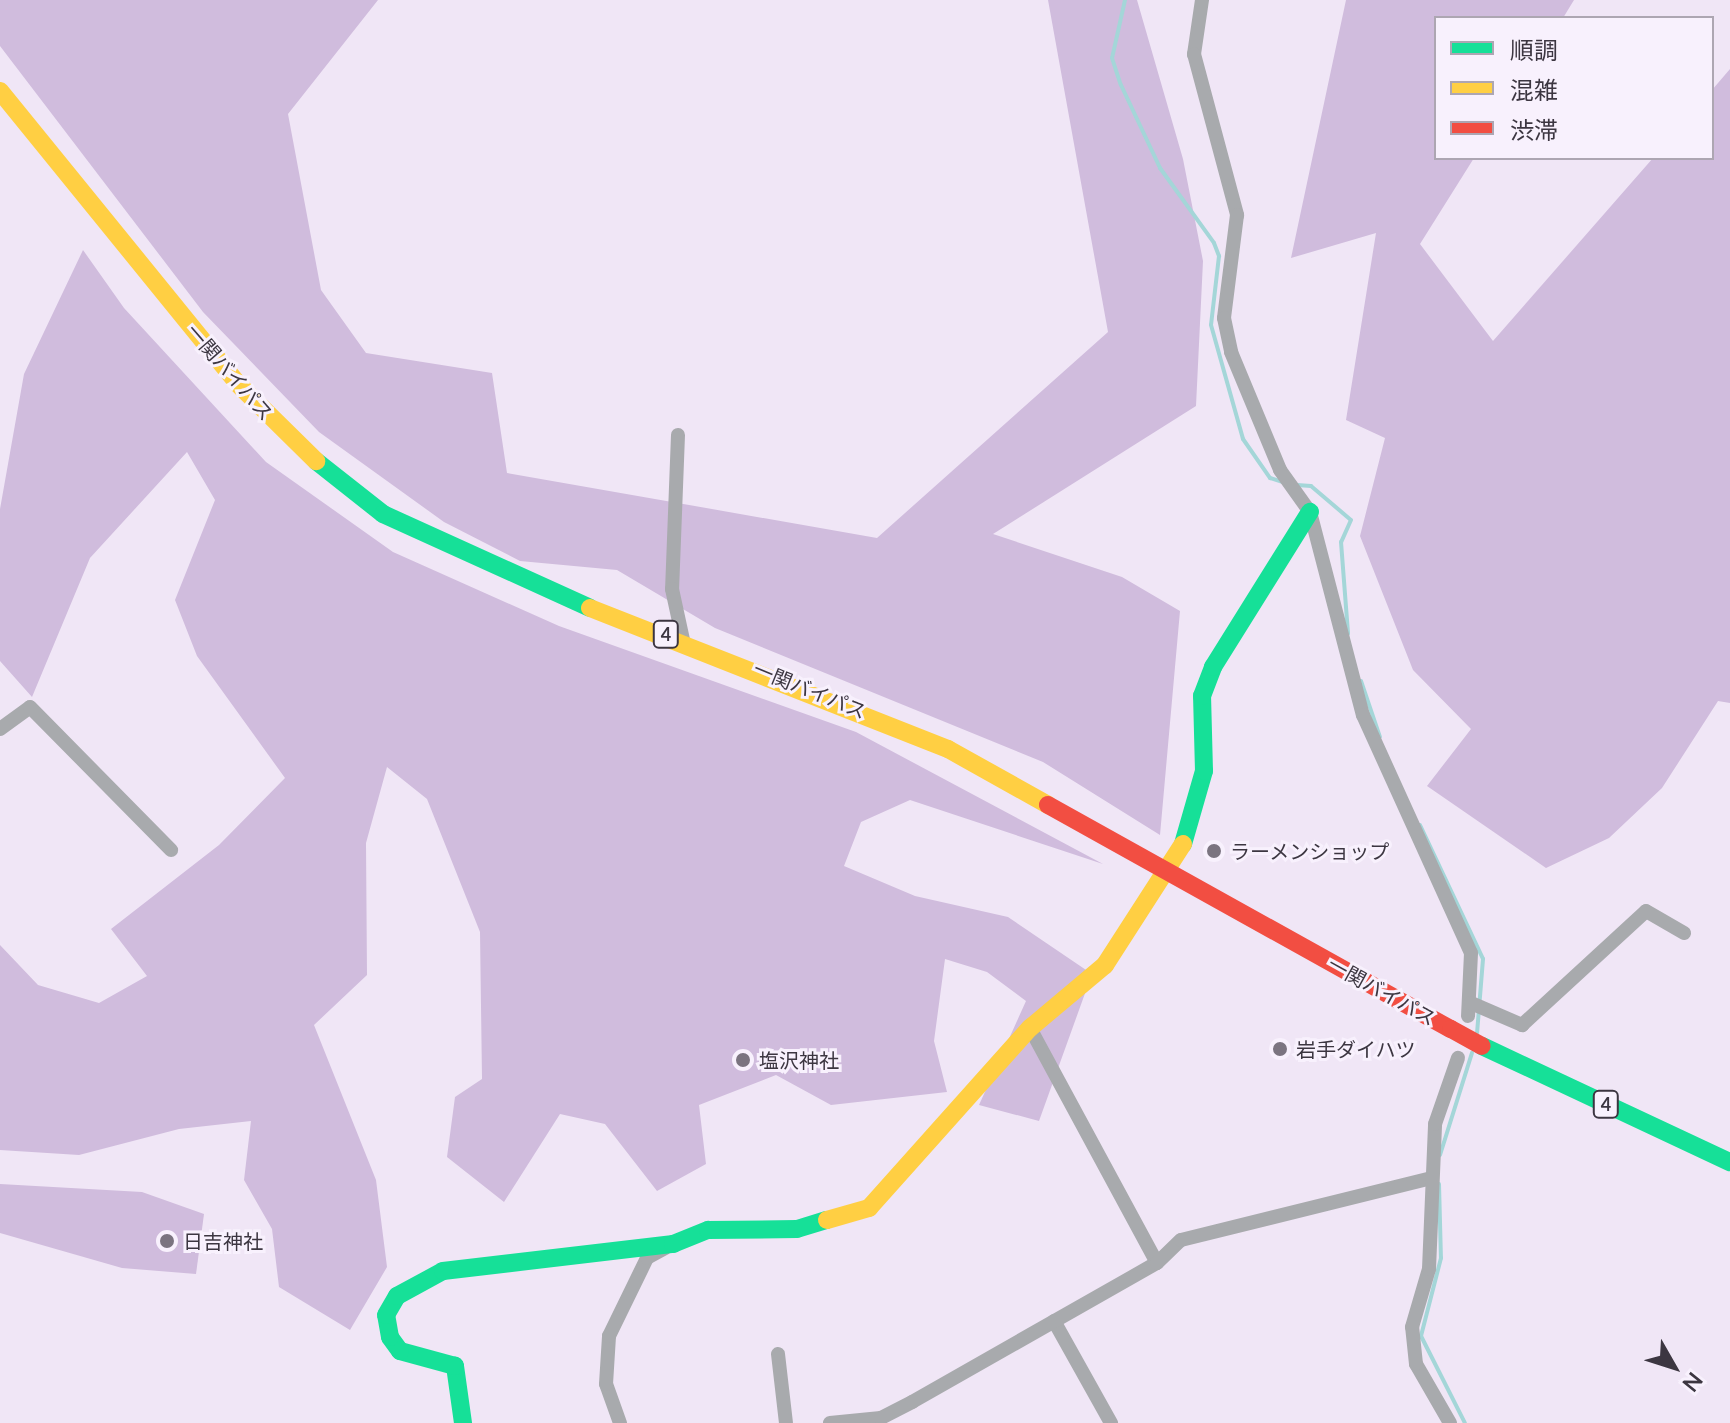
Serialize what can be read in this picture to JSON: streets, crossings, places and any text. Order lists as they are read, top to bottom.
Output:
{
  "streets": {
    "main road": ["一関バイパス", "4"]
  },
  "places": [
    "ラーメンショップ",
    "岩手ダイハツ",
    "塩沢神社",
    "日吉神社"
  ],
  "legend": ["順調", "混雑", "渋滞"],
  "north": "bottom right"
}
